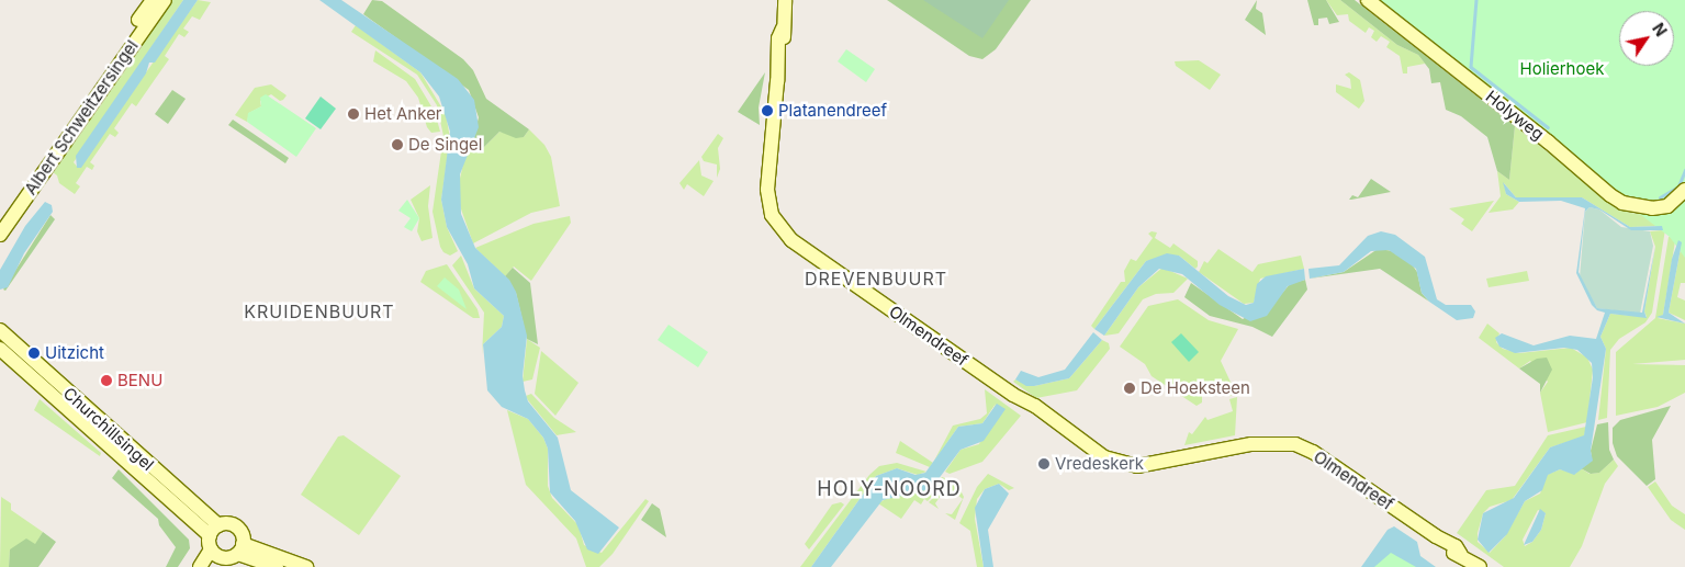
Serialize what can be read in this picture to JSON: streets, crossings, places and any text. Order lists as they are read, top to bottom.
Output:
{
  "streets": {
    "street": [
      "Holyweg",
      "Albert Schweitzersingel",
      "Olmendreef",
      "Churchillsingel"
    ]
  },
  "districts": ["DREVENBUURT", "KRUIDENBUURT", "HOLY-NOORD"],
  "parks": ["Holierhoek"],
  "places": [
    "Platanendreef",
    "Het Anker",
    "De Singel",
    "Uitzicht",
    "BENU",
    "De Hoeksteen",
    "Vredeskerk"
  ],
  "north": "top right"
}
